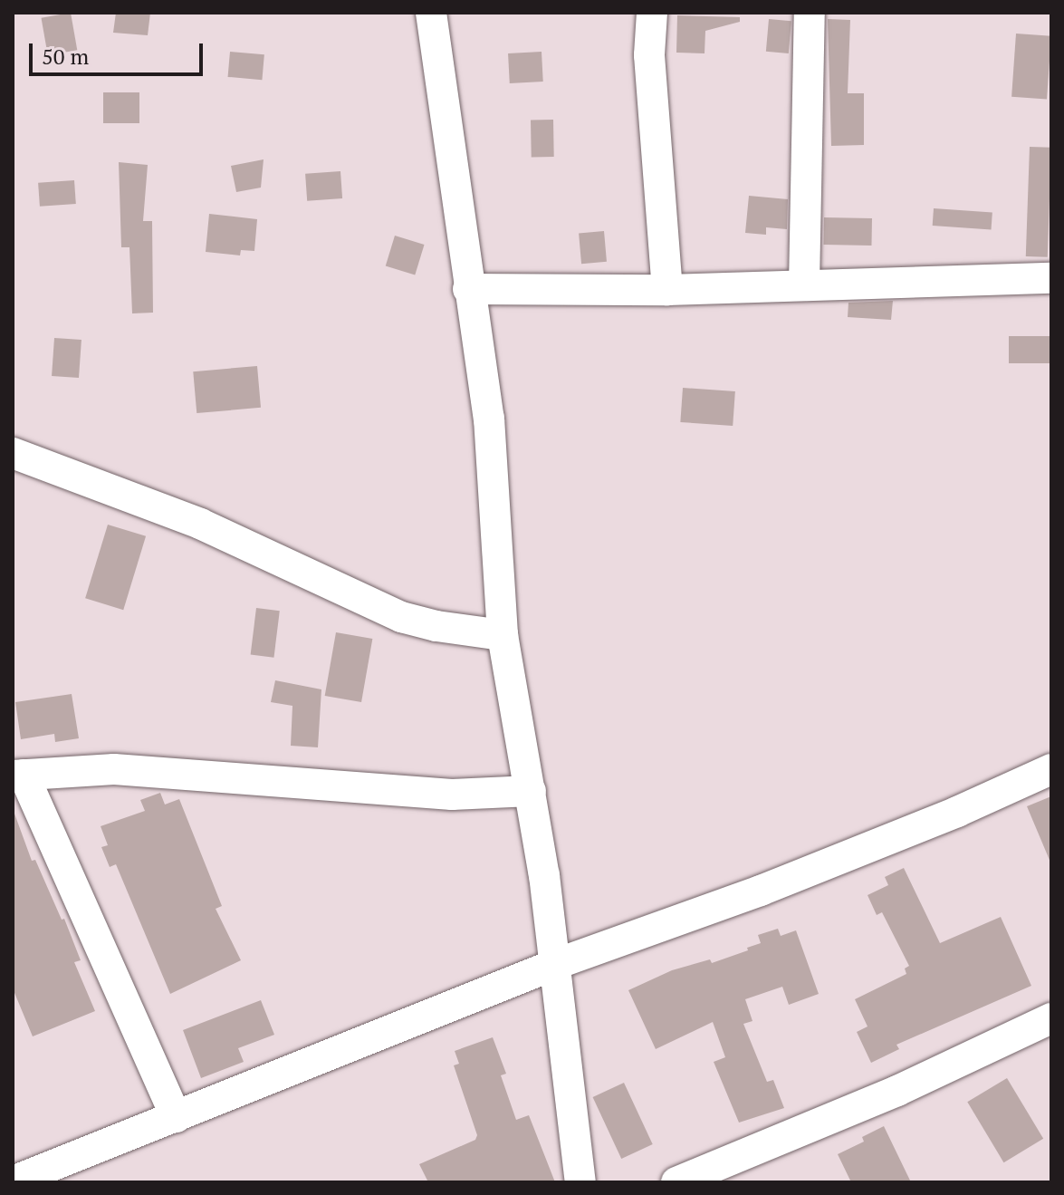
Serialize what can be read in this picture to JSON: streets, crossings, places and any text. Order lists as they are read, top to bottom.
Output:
{
  "scale_bar": "50 m"
}
